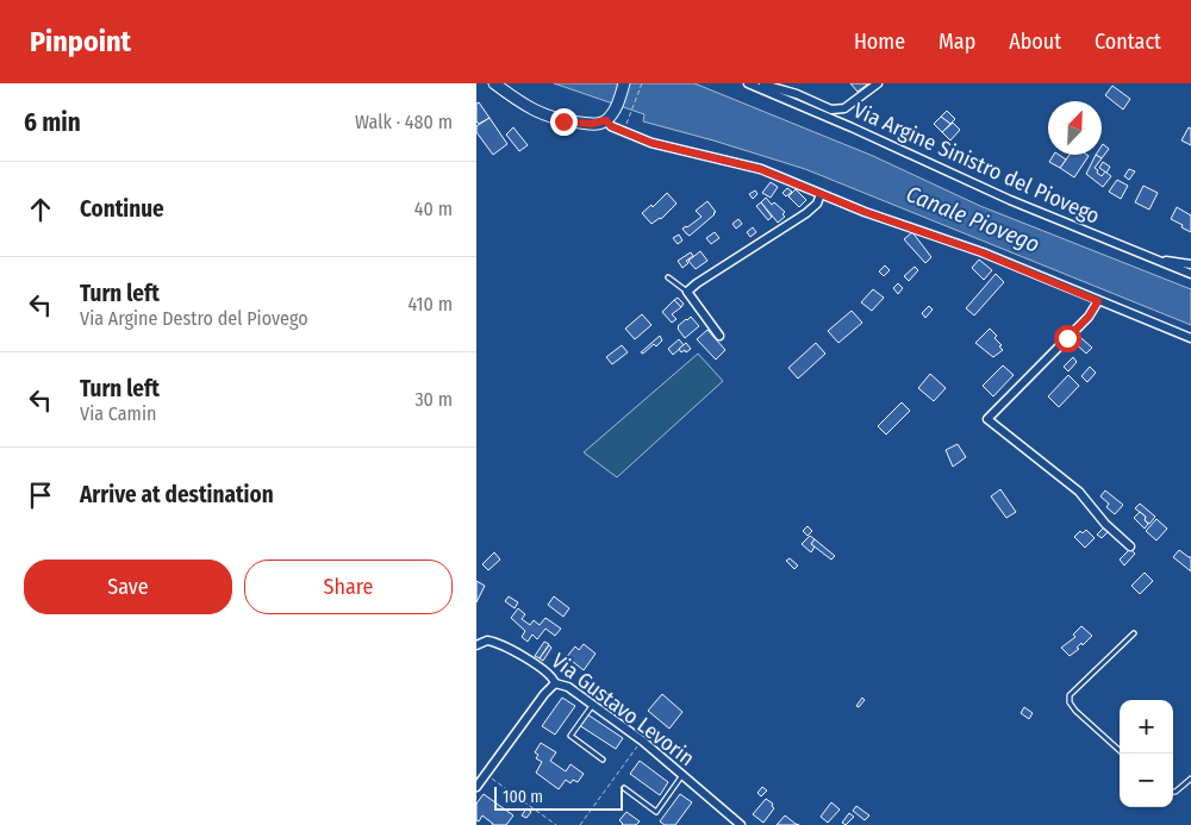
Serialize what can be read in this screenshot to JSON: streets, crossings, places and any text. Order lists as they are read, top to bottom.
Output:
{
  "streets": {
    "street": ["Via Argine Sinistro del Piovego", "Via Gustavo Levorin"]
  },
  "water": ["Canale Piovego"],
  "scale_bar": "100 m",
  "north": "top right",
  "page": {
    "header": "Pinpoint",
    "nav": [
      "Home",
      "Map",
      "About",
      "Contact"
    ],
    "heading": ["6 min", "Walk · 480 m"],
    "list": [
      ["Continue", "40 m"],
      ["Turn left", "Via Argine Destro del Piovego", "410 m"],
      ["Turn left", "Via Camin", "30 m"],
      "Arrive at destination"
    ],
    "buttons": ["Save", "Share"],
    "map_buttons": ["+", "−"],
    "scale": "100 m"
  }
}
